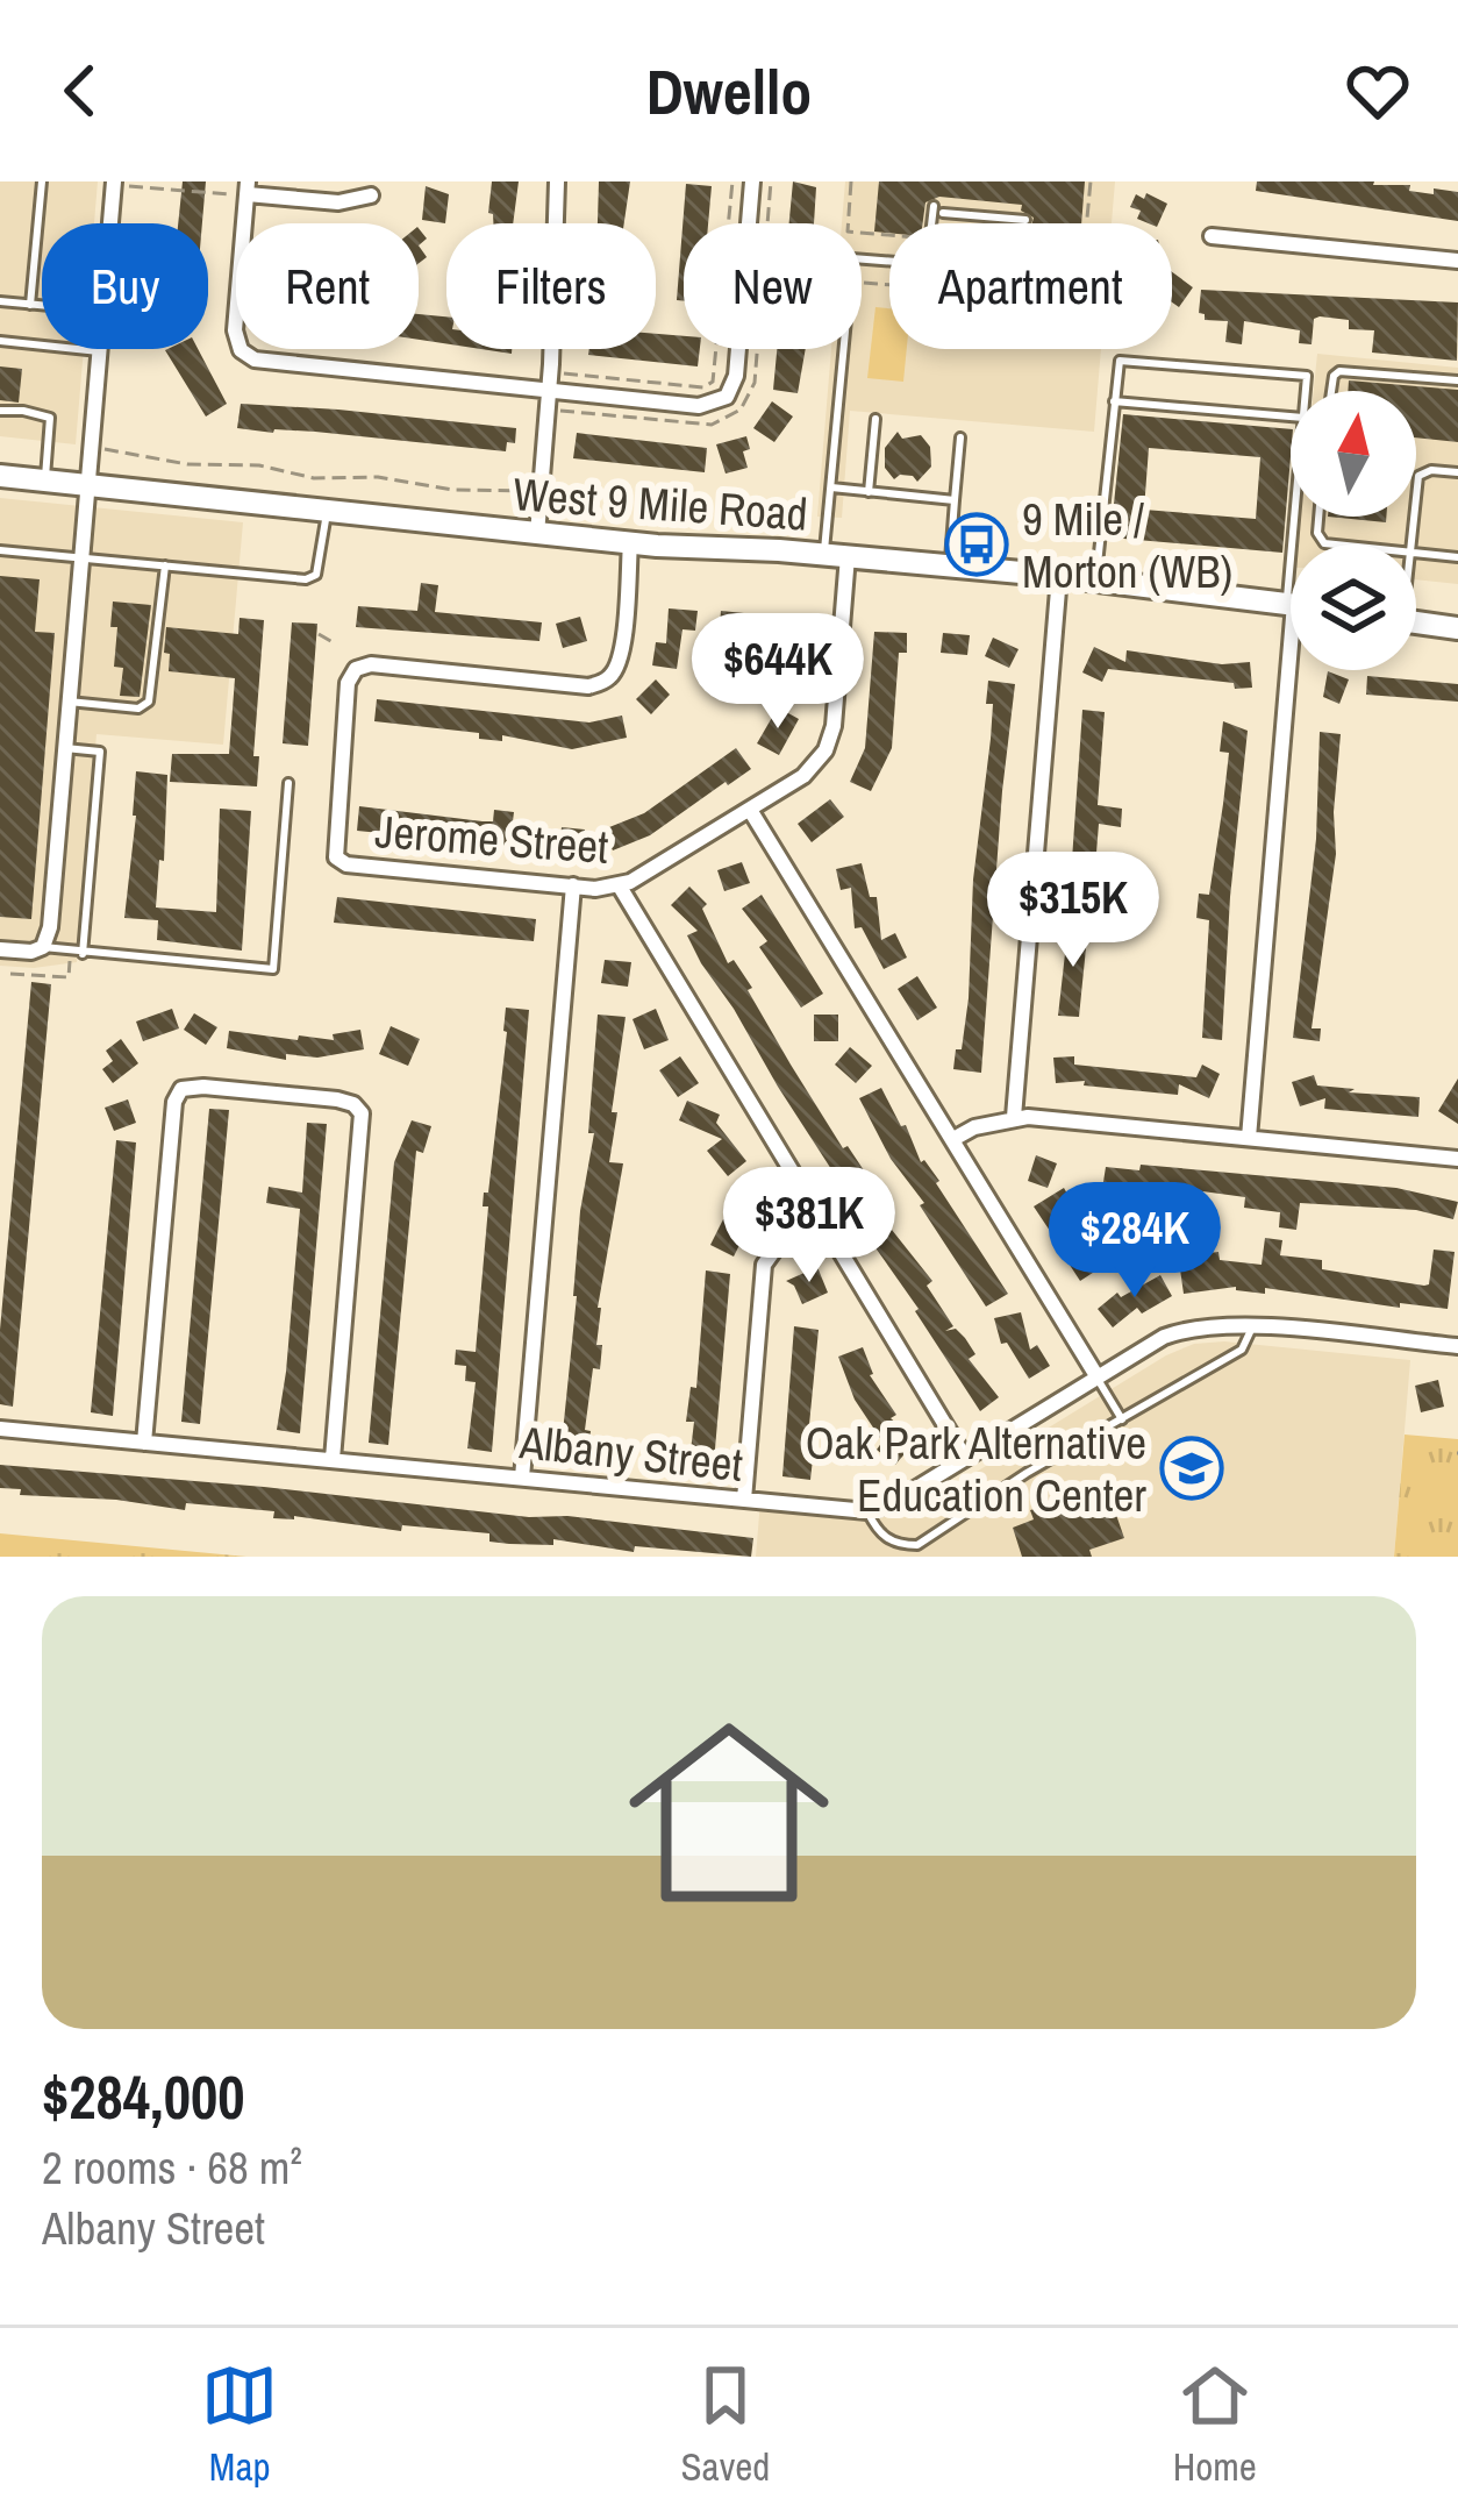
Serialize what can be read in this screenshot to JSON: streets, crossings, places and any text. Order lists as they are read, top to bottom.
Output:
{
  "streets": {
    "main road": ["West 9 Mile Road"],
    "street": ["Jerome Street", "Albany Street"]
  },
  "crossings": [
    ["West 9 Mile Road", "Jerome Street"]
  ],
  "places": {
    "bus stop": ["9 Mile / Morton (WB)"],
    "school or university": ["Oak Park Alternative Education Center"]
  },
  "north": "top",
  "page": {
    "header": "Dwello",
    "chip": [
      "Buy",
      "Rent",
      "Filters",
      "New",
      "Apartment"
    ],
    "price": [
      "$644K",
      "$315K",
      "$381K",
      "$284K"
    ],
    "list": [
      {
        "name": "$284,000",
        "note": "2 rooms · 68 m² · Albany Street"
      }
    ],
    "tabs": ["Map", "Saved", "Home"]
  }
}
